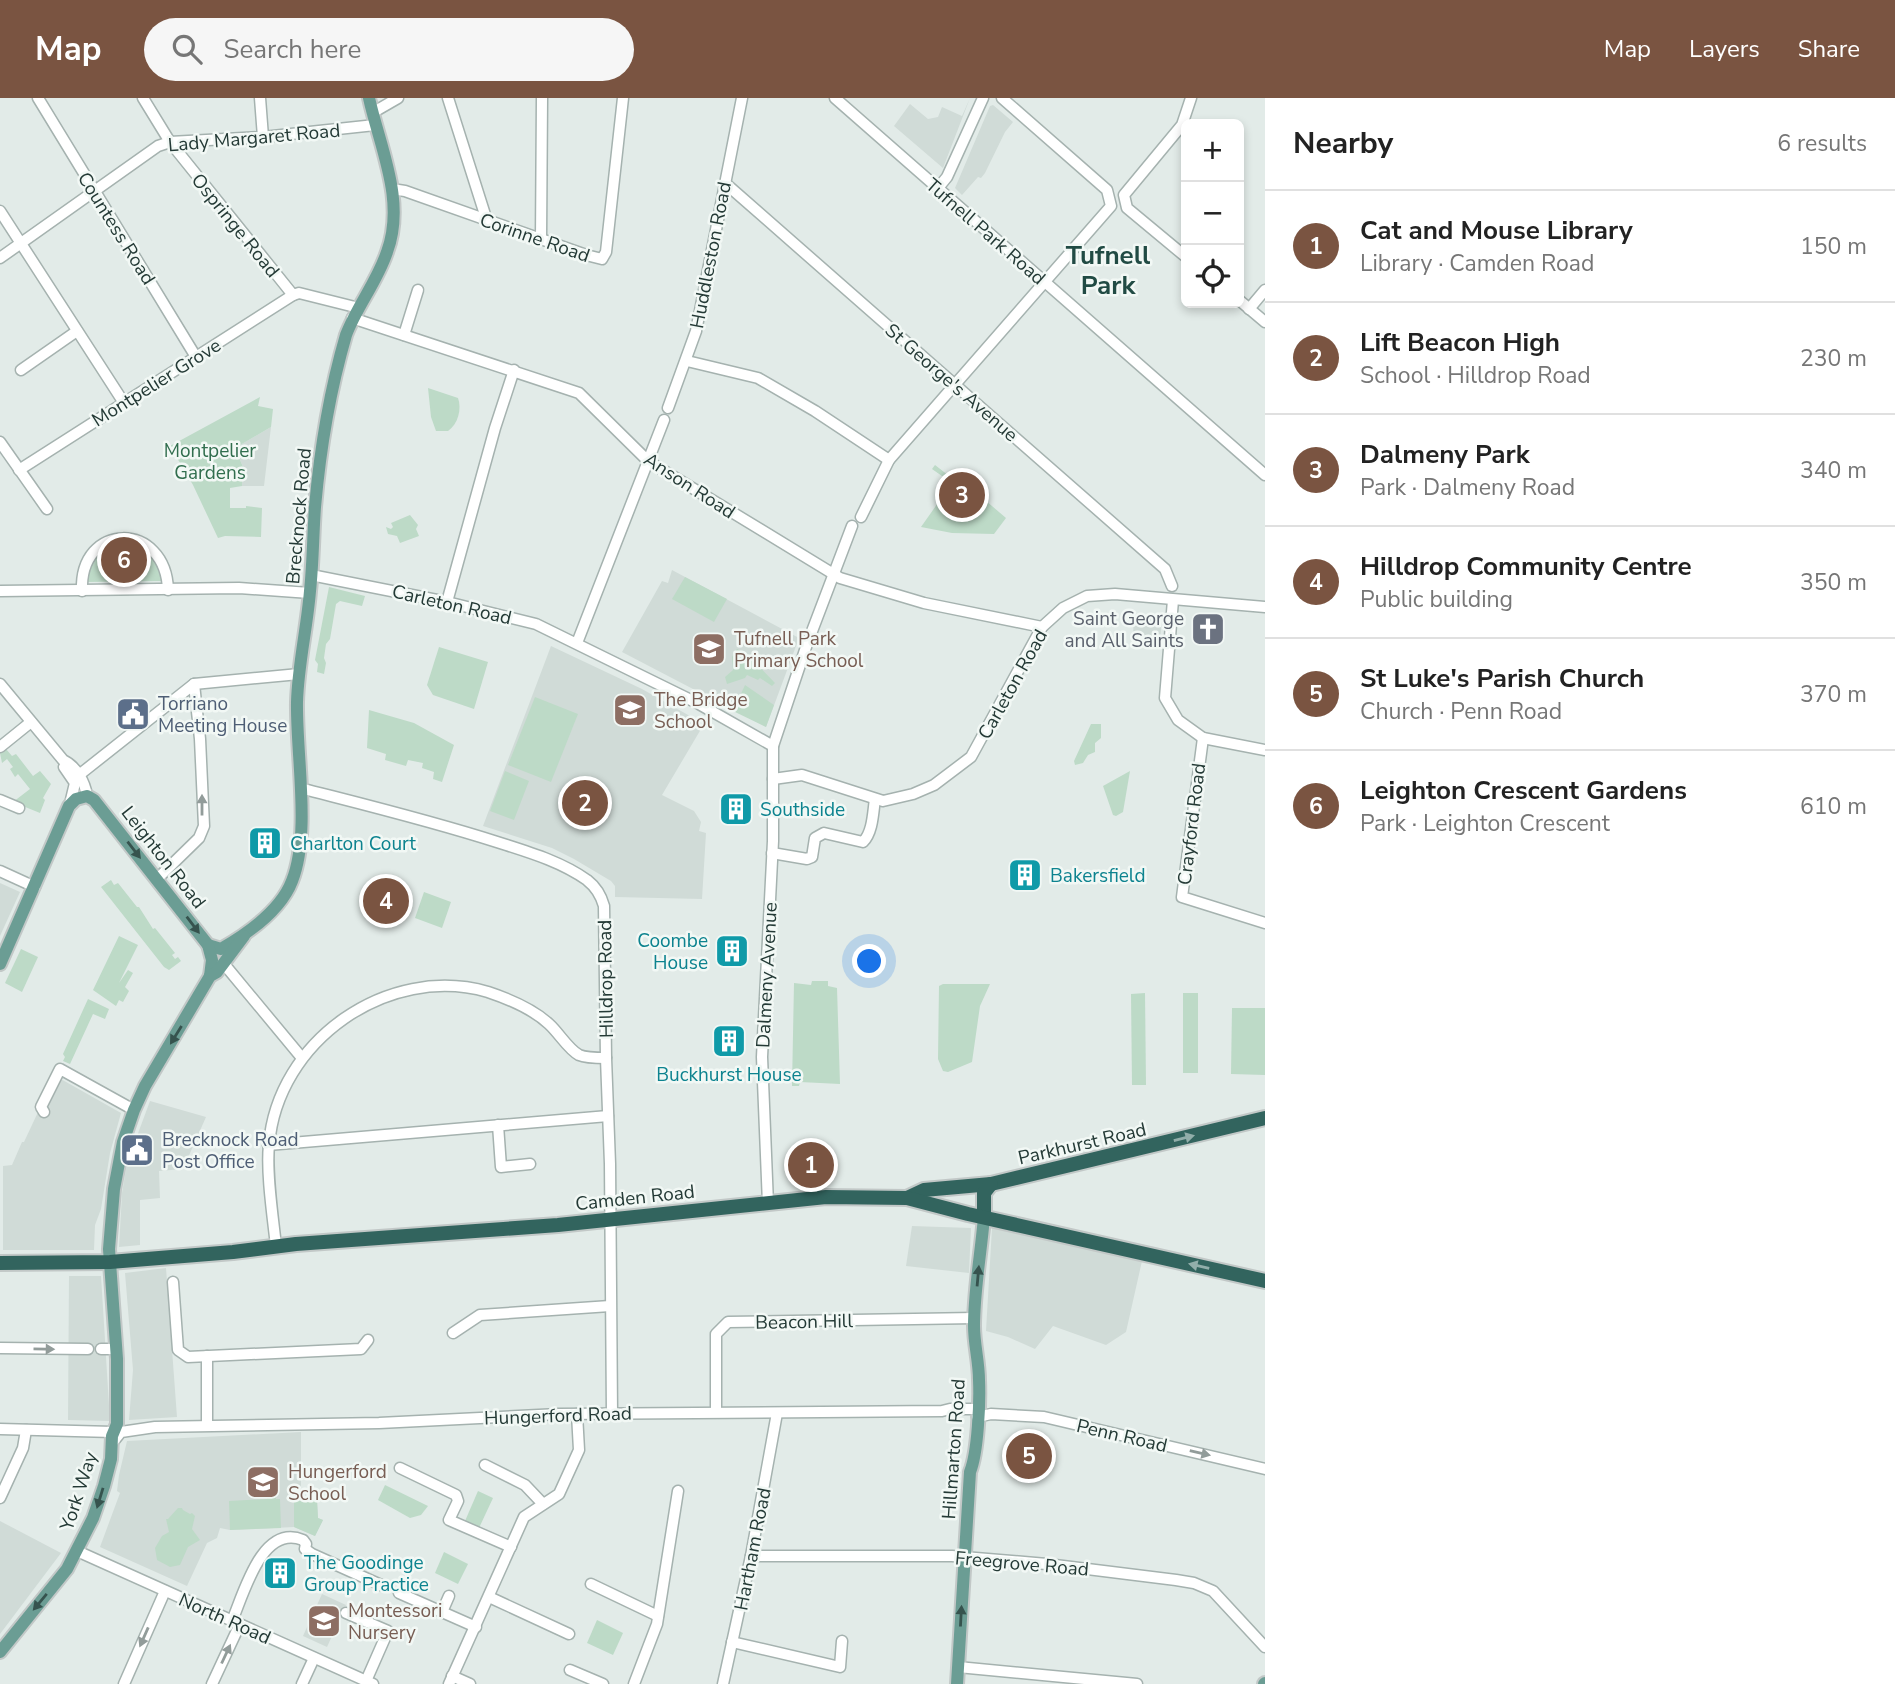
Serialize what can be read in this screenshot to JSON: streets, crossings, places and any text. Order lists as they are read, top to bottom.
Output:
{
  "streets": {
    "highway": ["Parkhurst Road", "Camden Road"],
    "main road": [
      "Brecknock Road",
      "Leighton Road",
      "Hillmarton Road",
      "York Way"
    ],
    "street": [
      "Lady Margaret Road",
      "Ospringe Road",
      "Countess Road",
      "Tufnell Park Road",
      "Corinne Road",
      "Huddleston Road",
      "Montpelier Grove",
      "St George's Avenue",
      "Anson Road",
      "Carleton Road",
      "Crayford Road",
      "Dalmeny Avenue",
      "Hilldrop Road",
      "Beacon Hill",
      "Hungerford Road",
      "Penn Road",
      "Hartham Road",
      "Freegrove Road",
      "North Road"
    ]
  },
  "crossings": [
    ["Lady Margaret Road", "Ospringe Road"],
    ["Lady Margaret Road", "Countess Road"],
    ["Lady Margaret Road", "Brecknock Road"],
    ["Ospringe Road", "Montpelier Grove"],
    ["Ospringe Road", "Anson Road"],
    ["Ospringe Road", "Brecknock Road"],
    ["Countess Road", "Montpelier Grove"],
    ["Corinne Road", "Brecknock Road"],
    ["Huddleston Road", "St George's Avenue"],
    ["Anson Road", "Brecknock Road"],
    ["Anson Road", "Carleton Road"],
    ["Anson Road", "Dalmeny Avenue"],
    ["Brecknock Road", "Carleton Road"],
    ["Brecknock Road", "Leighton Road"],
    ["Brecknock Road", "Hilldrop Road"],
    ["Brecknock Road", "Camden Road"],
    ["Brecknock Road", "York Way"],
    ["Carleton Road", "Crayford Road"],
    ["Carleton Road", "Dalmeny Avenue"],
    ["Dalmeny Avenue", "Camden Road"],
    ["Hilldrop Road", "Camden Road"],
    ["Hilldrop Road", "Hungerford Road"],
    ["Parkhurst Road", "Camden Road"],
    ["Camden Road", "Hillmarton Road"],
    ["Camden Road", "York Way"],
    ["Beacon Hill", "Hungerford Road"],
    ["Beacon Hill", "Hillmarton Road"],
    ["Hungerford Road", "Penn Road"],
    ["Hungerford Road", "Hillmarton Road"],
    ["Hungerford Road", "York Way"],
    ["Hungerford Road", "Hartham Road"],
    ["Penn Road", "Hillmarton Road"],
    ["Hillmarton Road", "Freegrove Road"],
    ["York Way", "North Road"],
    ["Hartham Road", "Freegrove Road"]
  ],
  "one_way": [
    "Leighton Road",
    "Parkhurst Road",
    "Penn Road",
    "Hillmarton Road",
    "York Way"
  ],
  "districts": ["Tufnell Park"],
  "parks": ["Montpelier Gardens"],
  "places": {
    "church": ["Saint George and All Saints"],
    "school or university": [
      "Tufnell Park Primary School",
      "The Bridge School",
      "Hungerford School",
      "Montessori Nursery"
    ],
    "public building": ["Torriano Meeting House", "Brecknock Road Post Office"],
    "building": [
      "Southside",
      "Charlton Court",
      "Bakersfield",
      "Coombe House",
      "Buckhurst House",
      "The Goodinge Group Practice"
    ]
  },
  "page": {
    "header": "Map",
    "search": "Search here",
    "nav": ["Map", "Layers", "Share"],
    "heading": ["Nearby", "6 results"],
    "map_buttons": ["+", "−"],
    "list": [
      {
        "mark": "1",
        "name": "Cat and Mouse Library",
        "note": "Library · Camden Road",
        "value": "150 m"
      },
      {
        "mark": "2",
        "name": "Lift Beacon High",
        "note": "School · Hilldrop Road",
        "value": "230 m"
      },
      {
        "mark": "3",
        "name": "Dalmeny Park",
        "note": "Park · Dalmeny Road",
        "value": "340 m"
      },
      {
        "mark": "4",
        "name": "Hilldrop Community Centre",
        "note": "Public building",
        "value": "350 m"
      },
      {
        "mark": "5",
        "name": "St Luke's Parish Church",
        "note": "Church · Penn Road",
        "value": "370 m"
      },
      {
        "mark": "6",
        "name": "Leighton Crescent Gardens",
        "note": "Park · Leighton Crescent",
        "value": "610 m"
      }
    ],
    "pins": [
      "3",
      "6",
      "2",
      "4",
      "1",
      "5"
    ]
  }
}
